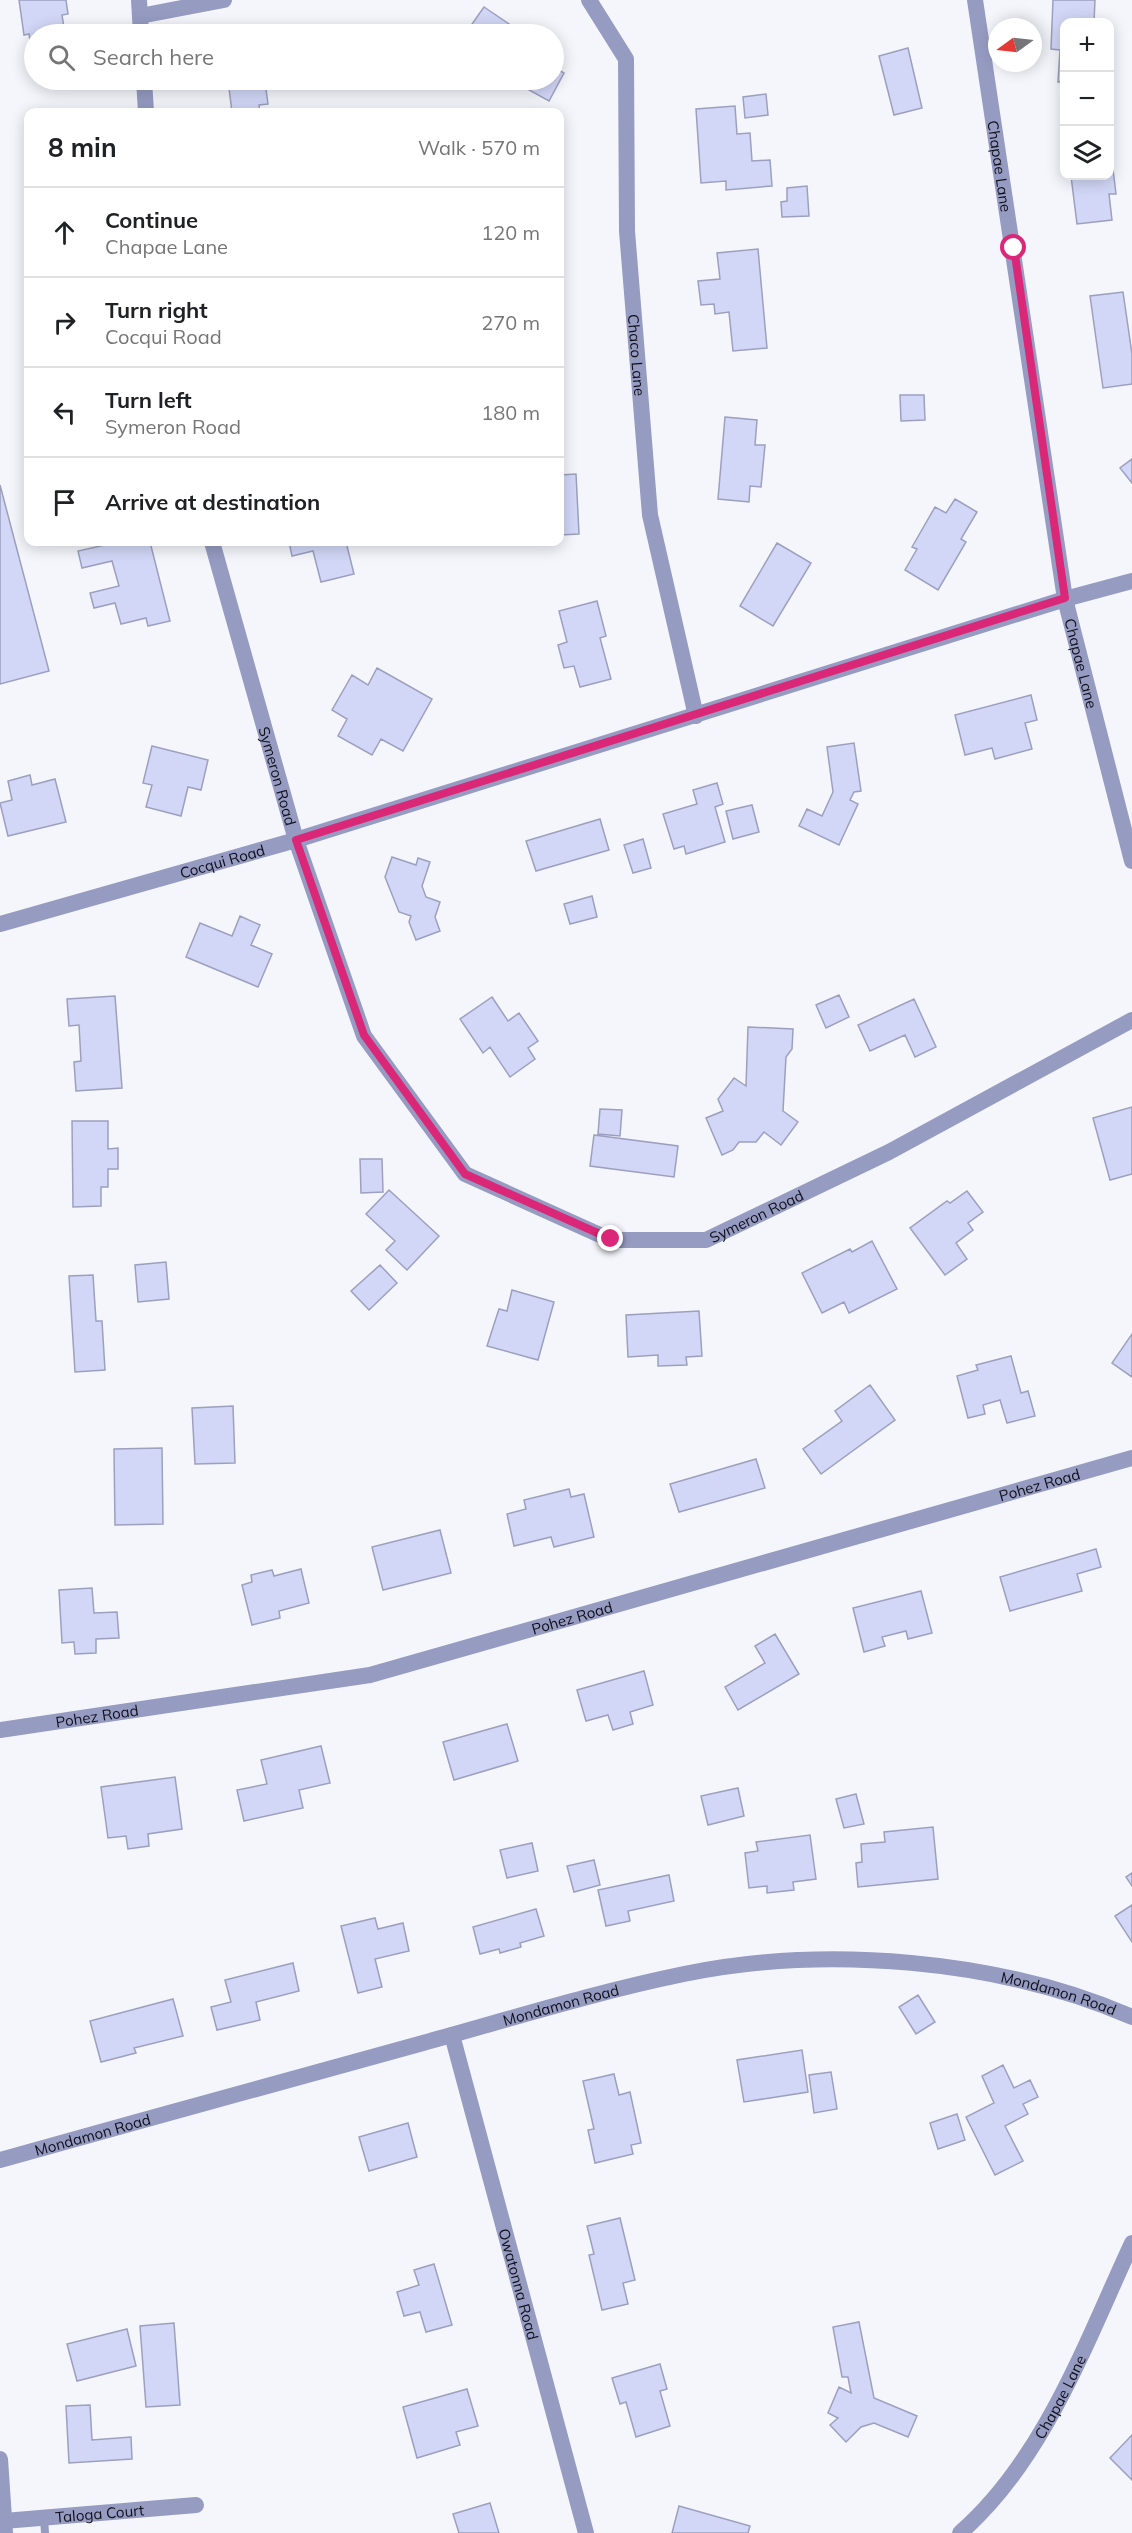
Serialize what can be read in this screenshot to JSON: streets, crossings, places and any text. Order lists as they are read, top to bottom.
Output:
{
  "streets": {
    "street": [
      "Chapae Lane",
      "Chaco Lane",
      "Symeron Road",
      "Cocqui Road",
      "Pohez Road",
      "Mondamon Road",
      "Owatonna Road",
      "Taloga Court"
    ]
  },
  "crossings": [
    ["Chapae Lane", "Cocqui Road"],
    ["Chaco Lane", "Cocqui Road"],
    ["Symeron Road", "Cocqui Road"],
    ["Mondamon Road", "Owatonna Road"]
  ],
  "north": "left",
  "page": {
    "map_buttons": ["+", "−"],
    "search": "Search here",
    "heading": ["8 min", "Walk · 570 m"],
    "list": [
      ["Continue", "Chapae Lane", "120 m"],
      ["Turn right", "Cocqui Road", "270 m"],
      ["Turn left", "Symeron Road", "180 m"],
      "Arrive at destination"
    ]
  }
}
